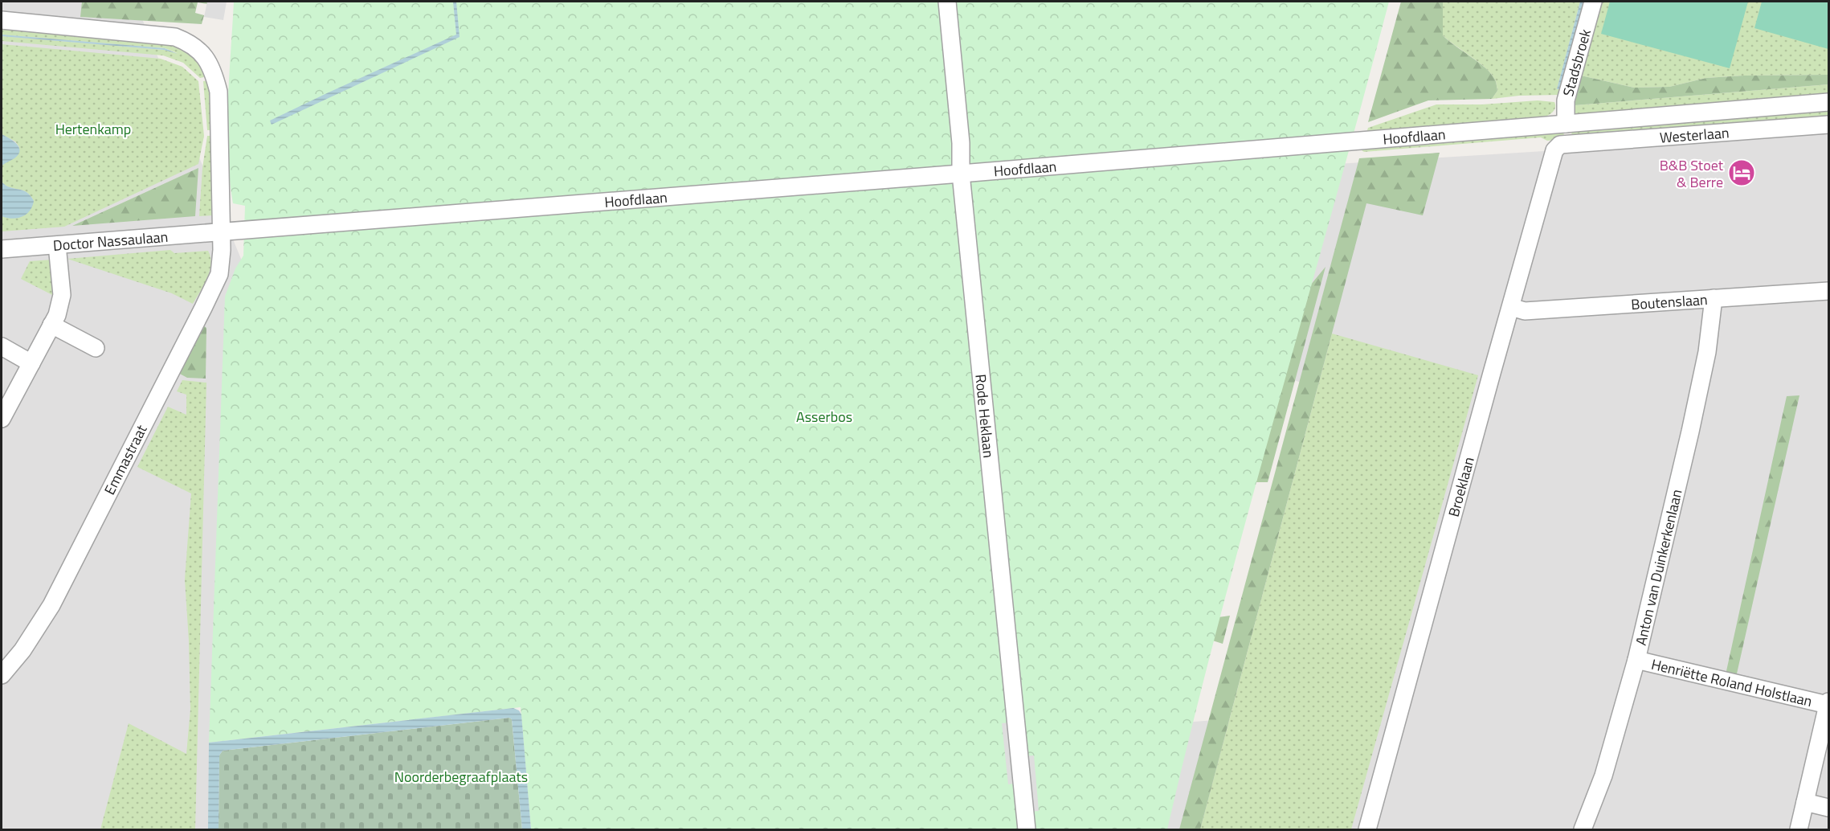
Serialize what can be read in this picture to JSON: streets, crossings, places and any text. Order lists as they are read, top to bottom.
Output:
{
  "streets": {
    "street": [
      "Stadsbroek",
      "Westerlaan",
      "Hoofdlaan",
      "Doctor Nassaulaan",
      "Boutenslaan",
      "Rode Heklaan",
      "Emmastraat",
      "Broeklaan",
      "Anton van Duinkerkenlaan",
      "Henriëtte Roland Holstlaan"
    ]
  },
  "crossings": [
    ["Stadsbroek", "Hoofdlaan"],
    ["Westerlaan", "Broeklaan"],
    ["Hoofdlaan", "Doctor Nassaulaan"],
    ["Hoofdlaan", "Rode Heklaan"],
    ["Hoofdlaan", "Emmastraat"],
    ["Doctor Nassaulaan", "Emmastraat"],
    ["Boutenslaan", "Broeklaan"],
    ["Boutenslaan", "Anton van Duinkerkenlaan"],
    ["Anton van Duinkerkenlaan", "Henriëtte Roland Holstlaan"]
  ],
  "parks": ["Hertenkamp", "Asserbos", "Noorderbegraafplaats"],
  "places": {
    "hotel": ["B&B Stoet & Berre"]
  }
}
